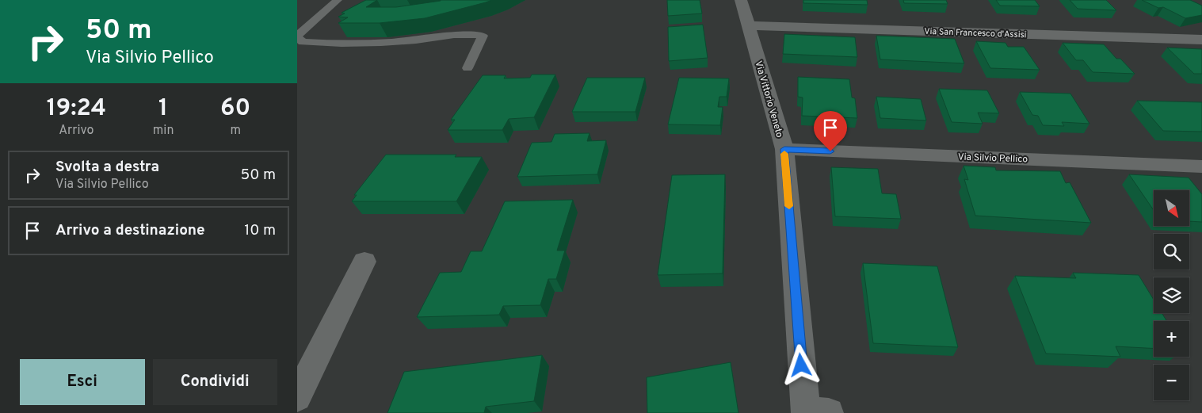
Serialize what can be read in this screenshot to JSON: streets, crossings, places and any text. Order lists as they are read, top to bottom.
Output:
{
  "streets": {
    "street": ["Via San Francesco d'Assisi", "Via Vittorio Veneto", "Via Silvio Pellico"]
  },
  "crossings": [
    ["Via San Francesco d'Assisi", "Via Vittorio Veneto"],
    ["Via Vittorio Veneto", "Via Silvio Pellico"]
  ],
  "north": "bottom right",
  "page": {
    "turn": ["50 m", "Via Silvio Pellico"],
    "eta": [
      "19:24",
      "Arrivo",
      "1",
      "min",
      "60",
      "m"
    ],
    "list": [
      {
        "name": "Svolta a destra",
        "note": "Via Silvio Pellico",
        "value": "50 m"
      },
      {
        "name": "Arrivo a destinazione",
        "value": "10 m"
      }
    ],
    "map_buttons": ["+", "−"],
    "buttons": ["Esci", "Condividi"]
  }
}
